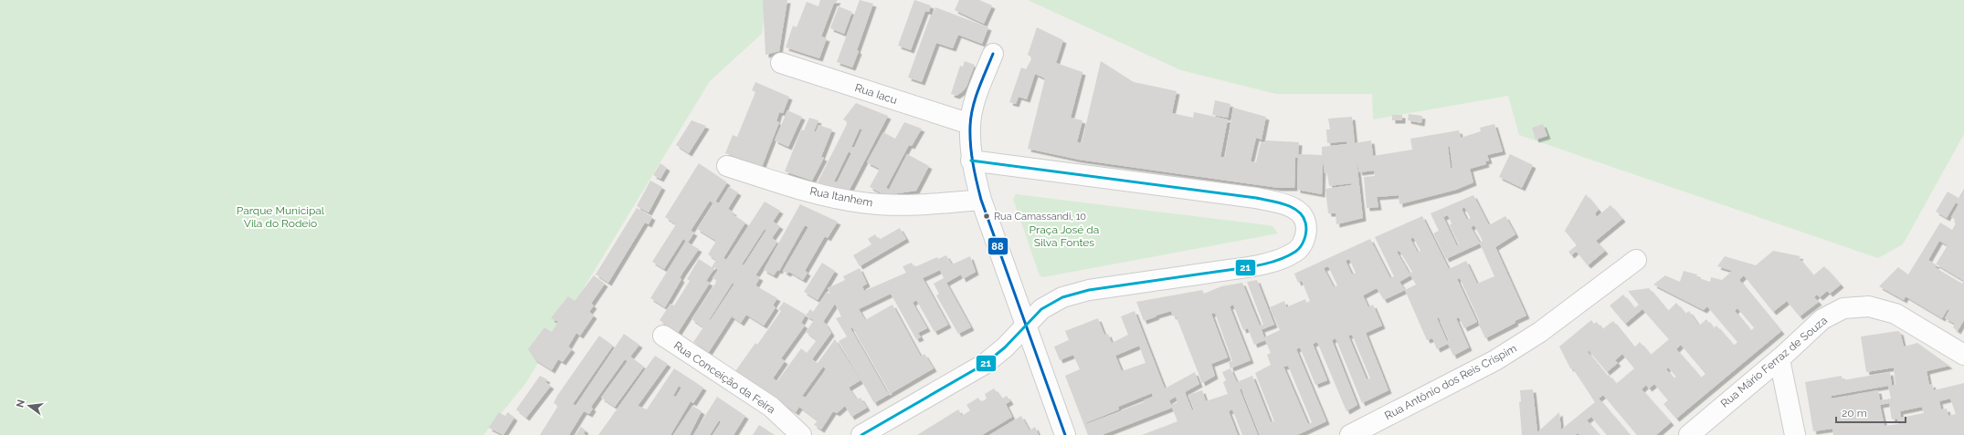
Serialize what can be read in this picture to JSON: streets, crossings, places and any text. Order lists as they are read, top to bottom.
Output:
{
  "streets": {
    "street": [
      "Rua Iacu",
      "Rua Itanhem",
      "Rua Mário Ferraz de Souza",
      "Rua Conceição da Feira",
      "Rua Antônio dos Reis Crispim"
    ]
  },
  "parks": ["Parque Municipal Vila do Rodeio", "Praça José da Silva Fontes"],
  "places": ["Rua Camassandi, 10"],
  "lines": ["transit line 88", "transit line 21"],
  "scale_bar": "20 m",
  "north": "left"
}
